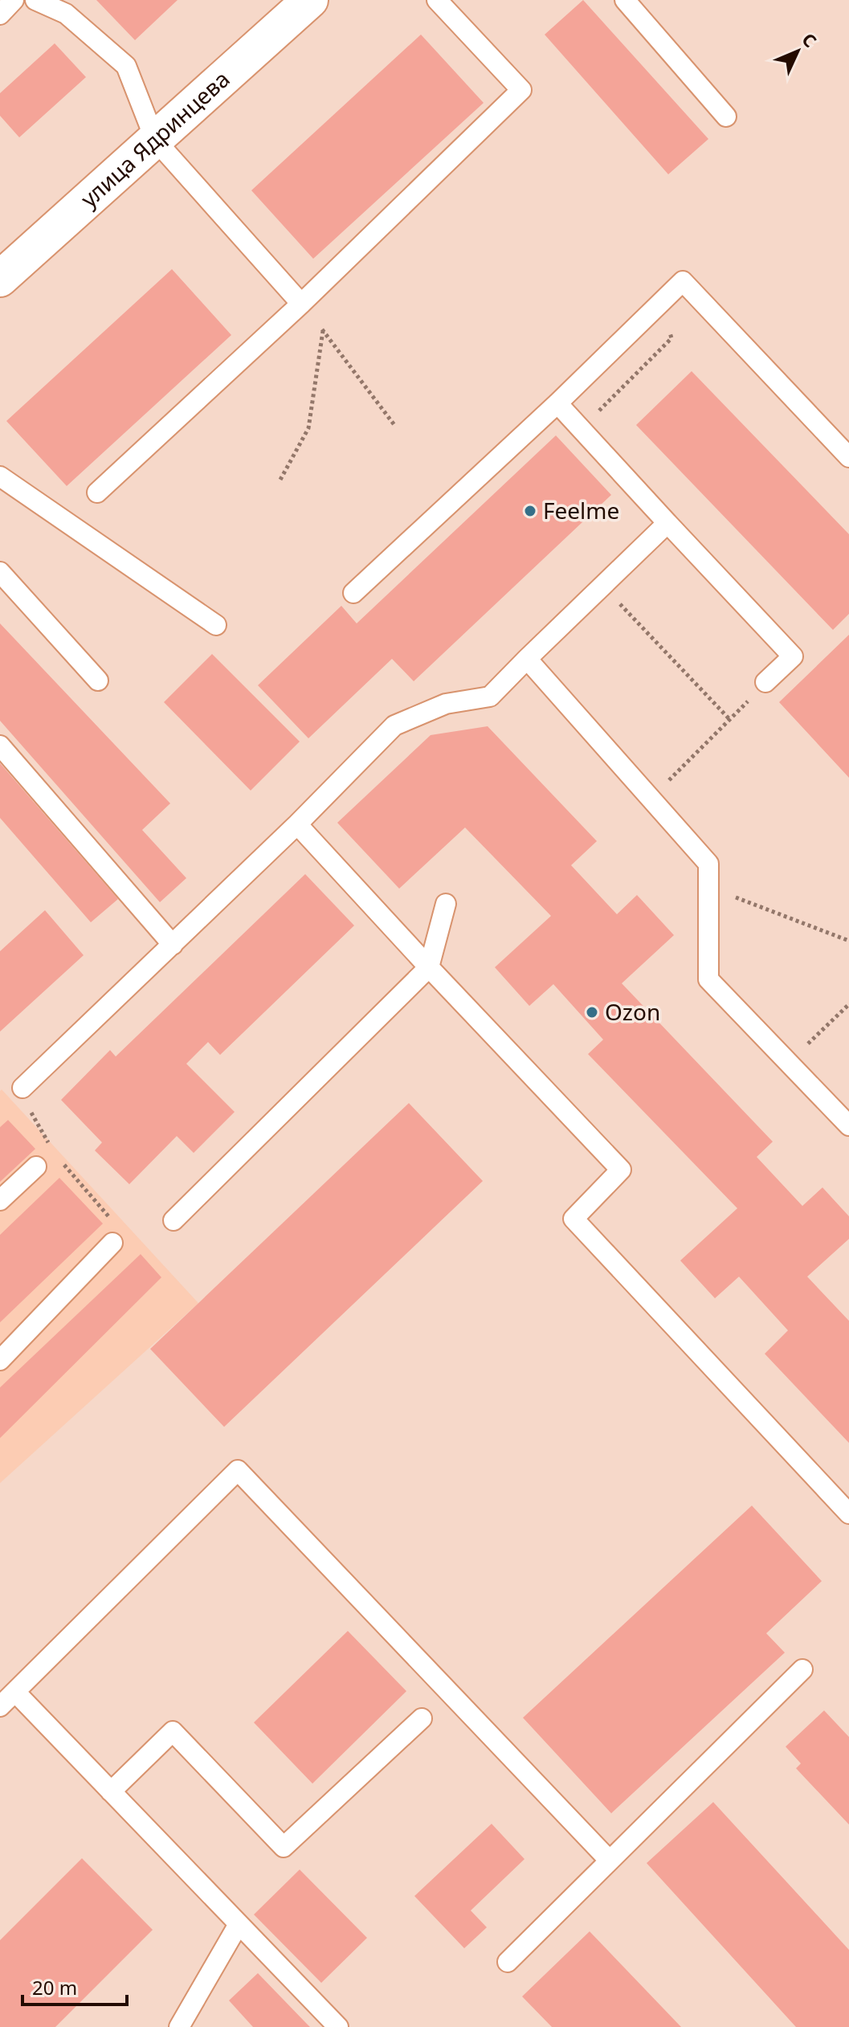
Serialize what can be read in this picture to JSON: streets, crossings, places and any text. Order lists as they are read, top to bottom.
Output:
{
  "streets": {
    "street": ["улица Ядринцева"]
  },
  "places": ["Feelme", "Ozon"],
  "scale_bar": "20 m",
  "north": "top right"
}
